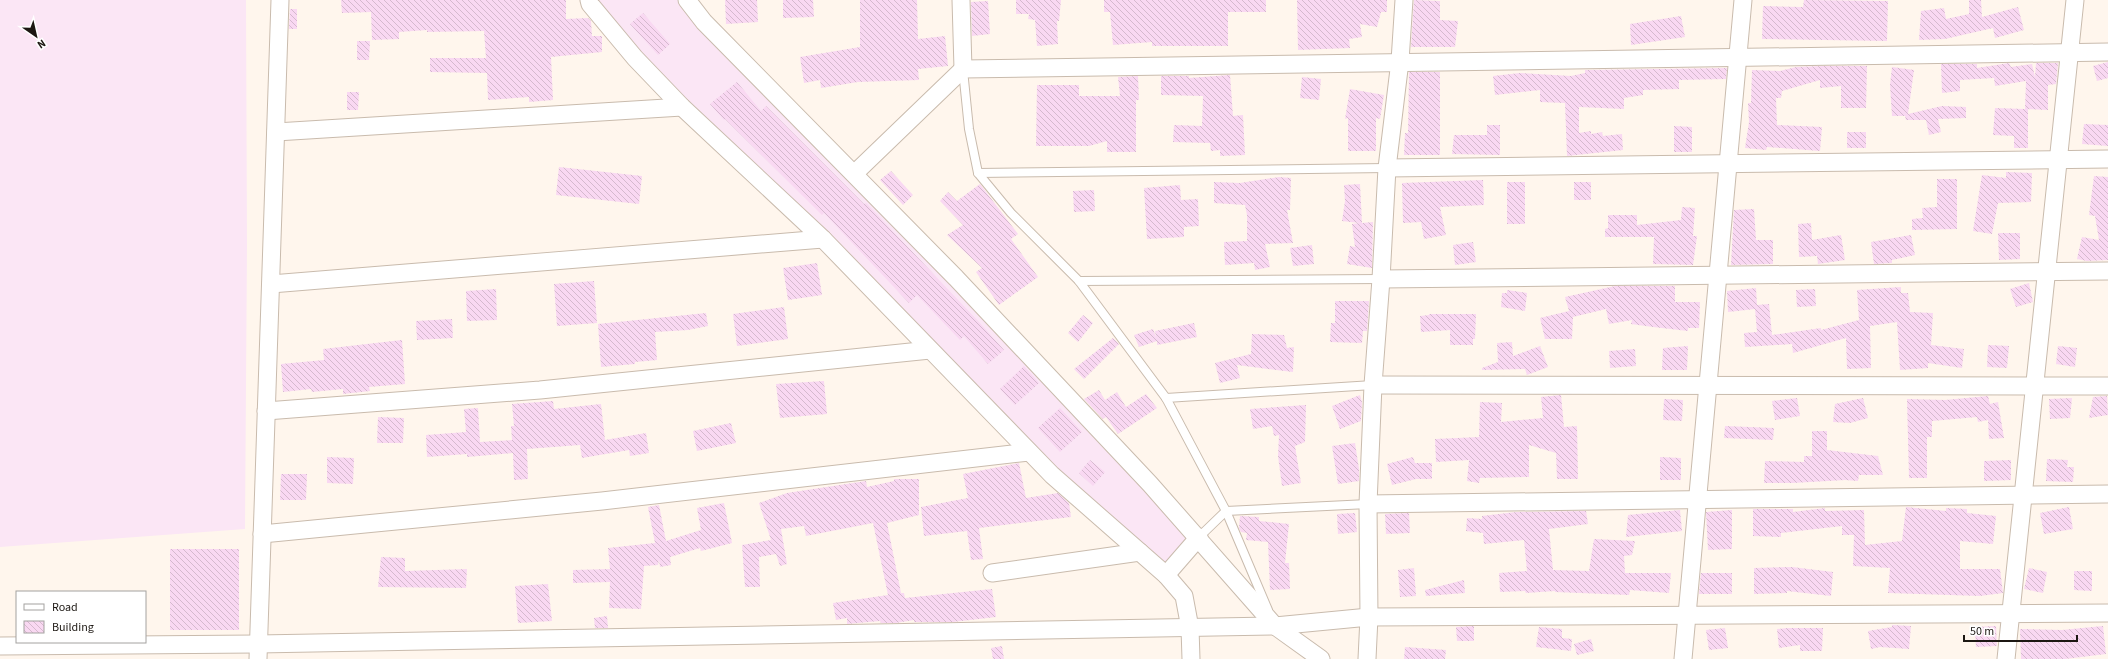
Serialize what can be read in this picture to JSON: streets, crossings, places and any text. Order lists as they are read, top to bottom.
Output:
{
  "legend": ["Road", "Building"],
  "scale_bar": "50 m",
  "north": "bottom right"
}
